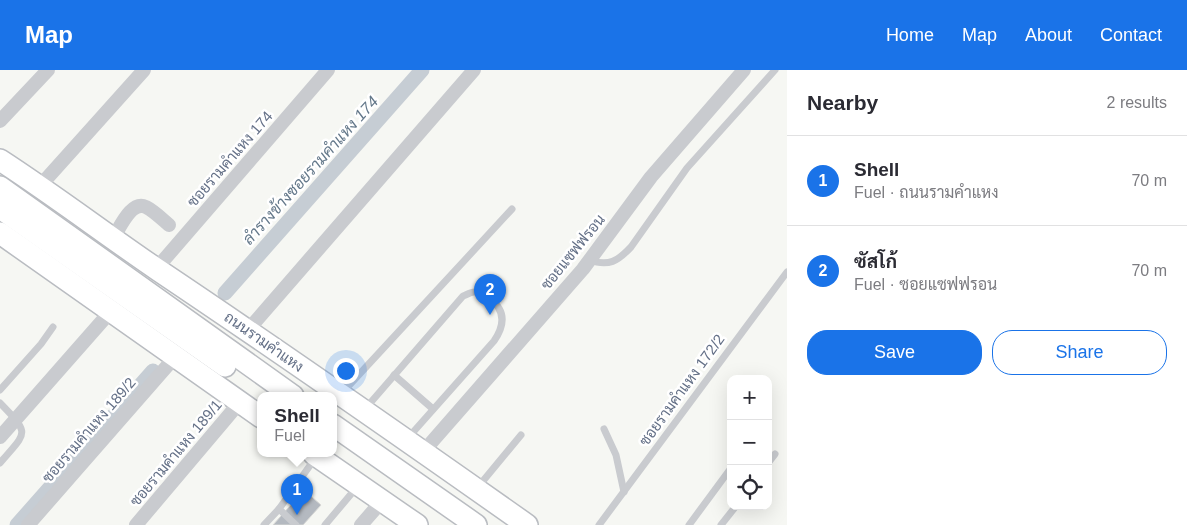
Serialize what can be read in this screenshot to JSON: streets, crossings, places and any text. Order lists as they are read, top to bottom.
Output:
{
  "streets": {
    "main road": ["ถนนรามคำแหง"],
    "street": [
      "ซอยรามคำแหง 174",
      "ซอยแซฟฟรอน",
      "ซอยรามคำแหง 189/2",
      "ซอยรามคำแหง 189/1"
    ],
    "lane": ["ซอยรามคำแหง 172/2"]
  },
  "crossings": [
    ["ซอยรามคำแหง 174", "ถนนรามคำแหง"],
    ["ซอยแซฟฟรอน", "ถนนรามคำแหง"]
  ],
  "water": ["ลำรางข้างซอยรามคำแหง 174"],
  "page": {
    "header": "Map",
    "nav": [
      "Home",
      "Map",
      "About",
      "Contact"
    ],
    "heading": ["Nearby", "2 results"],
    "list": [
      {
        "mark": "1",
        "name": "Shell",
        "note": "Fuel · ถนนรามคำแหง",
        "value": "70 m"
      },
      {
        "mark": "2",
        "name": "ซัสโก้",
        "note": "Fuel · ซอยแซฟฟรอน",
        "value": "70 m"
      }
    ],
    "pins": ["2", "1"],
    "buttons": ["Save", "Share"],
    "map_buttons": ["+", "−"],
    "popup": ["Shell", "Fuel"]
  }
}
